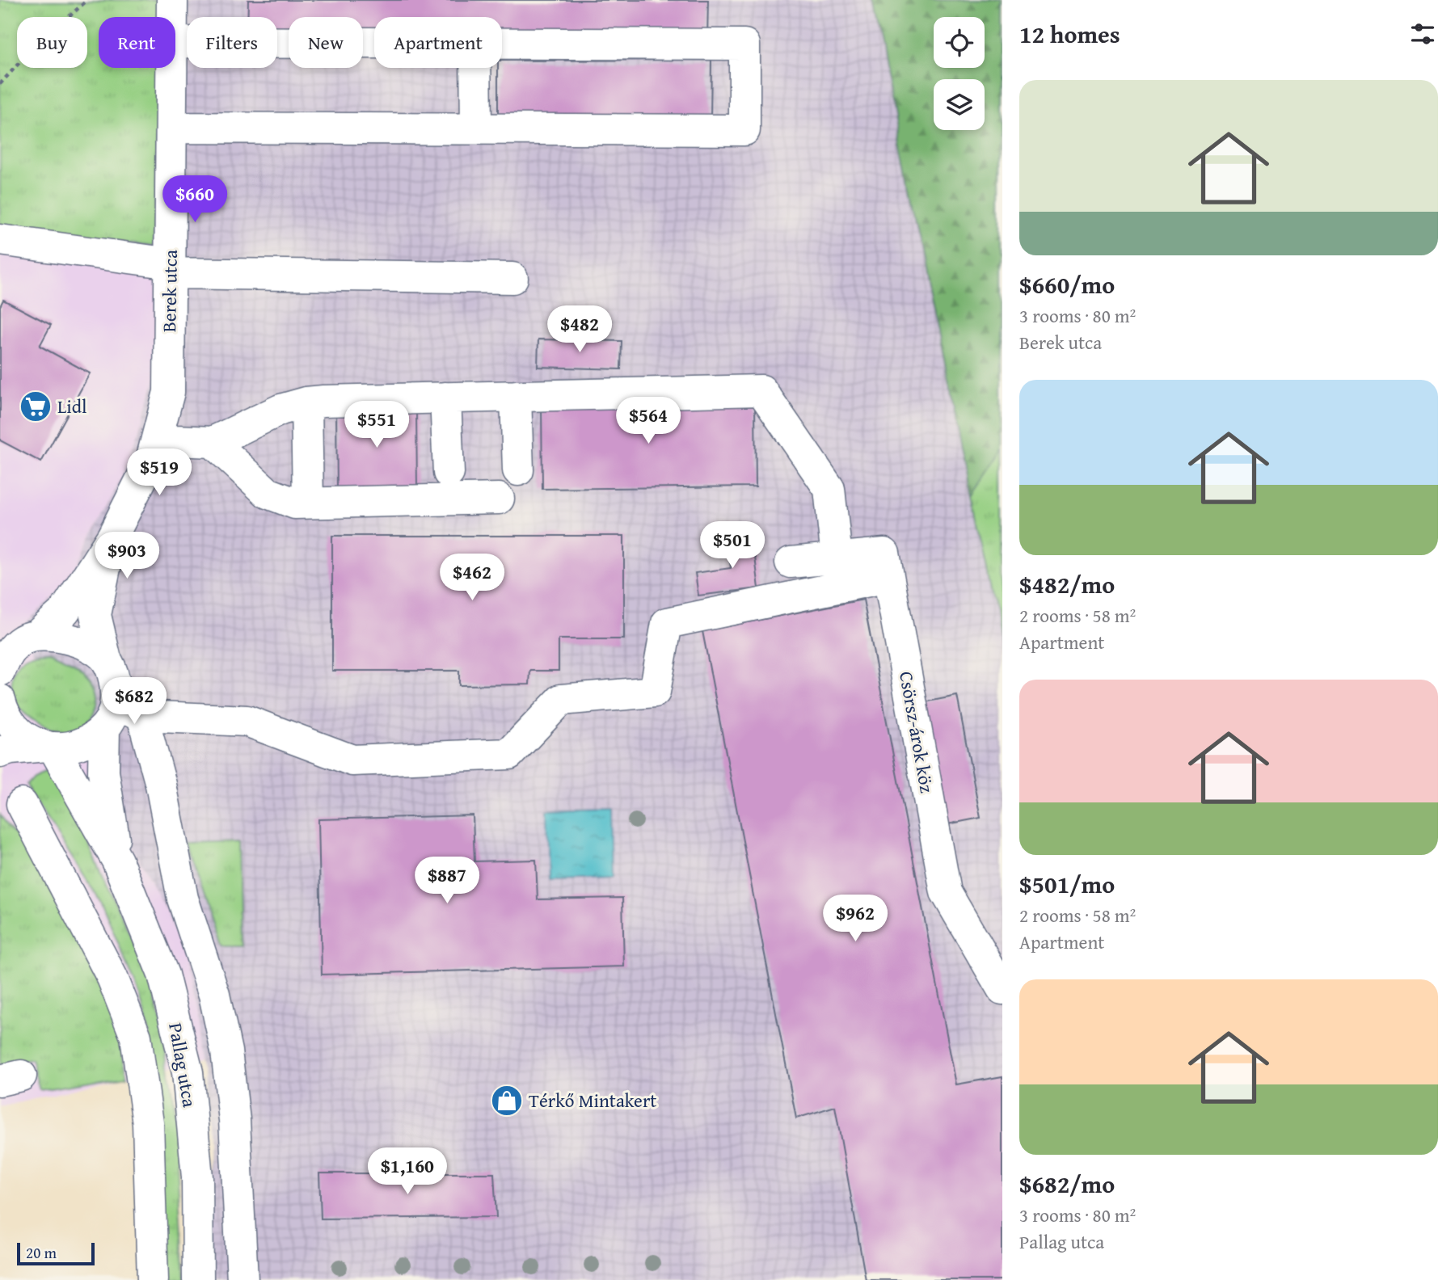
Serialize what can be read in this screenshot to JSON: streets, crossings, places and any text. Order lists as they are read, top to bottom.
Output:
{
  "streets": {
    "street": ["Berek utca", "Csörsz-árok köz", "Pallag utca"]
  },
  "crossings": [
    ["Berek utca", "Pallag utca"]
  ],
  "places": {
    "supermarket": ["Lidl"],
    "shop": ["Térkő Mintakert"]
  },
  "scale_bar": "20 m",
  "page": {
    "heading": "12 homes",
    "chip": [
      "Buy",
      "Rent",
      "Filters",
      "New",
      "Apartment"
    ],
    "list": [
      {
        "name": "$660/mo",
        "note": "3 rooms · 80 m² · Berek utca"
      },
      {
        "name": "$482/mo",
        "note": "2 rooms · 58 m² · Apartment"
      },
      {
        "name": "$501/mo",
        "note": "2 rooms · 58 m² · Apartment"
      },
      {
        "name": "$682/mo",
        "note": "3 rooms · 80 m² · Pallag utca"
      }
    ],
    "price": [
      "$660",
      "$482",
      "$564",
      "$551",
      "$519",
      "$501",
      "$903",
      "$462",
      "$682",
      "$887",
      "$962",
      "$1,160"
    ],
    "scale": "20 m"
  }
}
